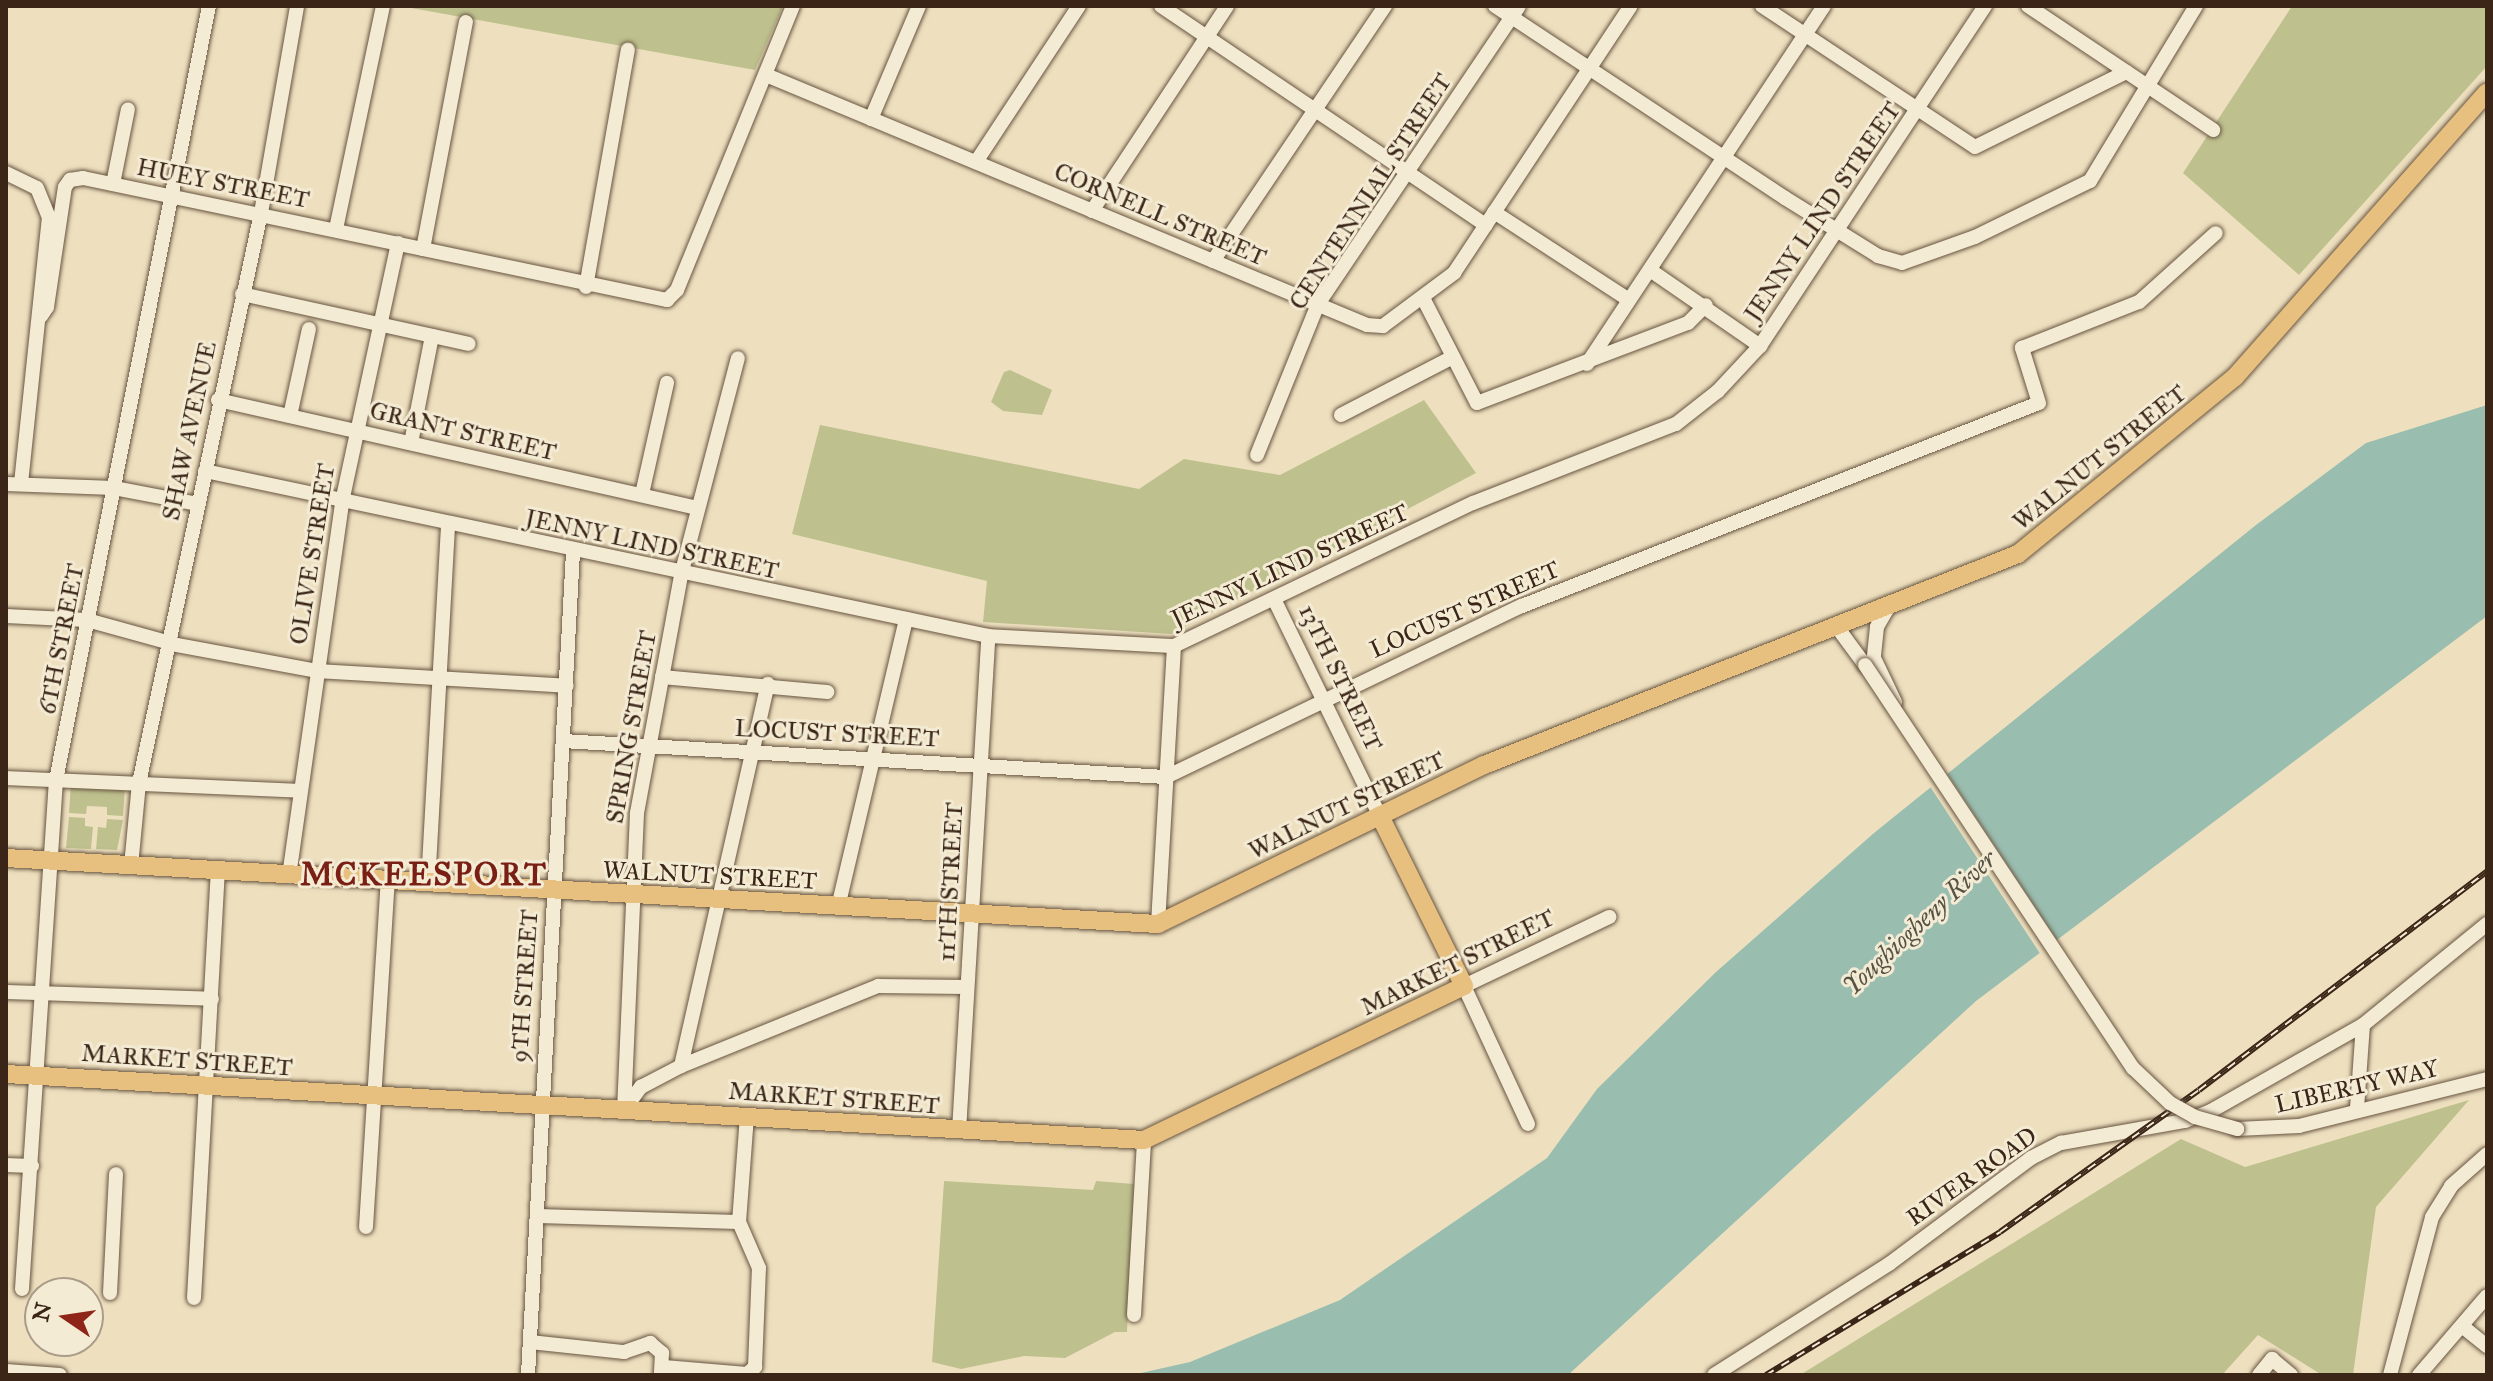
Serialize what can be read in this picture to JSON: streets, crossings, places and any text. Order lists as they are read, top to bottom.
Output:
{
  "streets": {
    "main road": ["WALNUT STREET", "13TH STREET", "MARKET STREET"],
    "street": [
      "HUEY STREET",
      "CENTENNIAL STREET",
      "JENNY LIND STREET",
      "CORNELL STREET",
      "SHAW AVENUE",
      "GRANT STREET",
      "OLIVE STREET",
      "LOCUST STREET",
      "6TH STREET",
      "SPRING STREET",
      "11TH STREET",
      "9TH STREET",
      "LIBERTY WAY",
      "RIVER ROAD"
    ]
  },
  "crossings": [
    ["HUEY STREET", "CORNELL STREET"],
    ["HUEY STREET", "SHAW AVENUE"],
    ["HUEY STREET", "OLIVE STREET"],
    ["HUEY STREET", "6TH STREET"],
    ["CENTENNIAL STREET", "CORNELL STREET"],
    ["JENNY LIND STREET", "SHAW AVENUE"],
    ["JENNY LIND STREET", "OLIVE STREET"],
    ["JENNY LIND STREET", "13TH STREET"],
    ["JENNY LIND STREET", "SPRING STREET"],
    ["JENNY LIND STREET", "11TH STREET"],
    ["JENNY LIND STREET", "9TH STREET"],
    ["SHAW AVENUE", "GRANT STREET"],
    ["SHAW AVENUE", "WALNUT STREET"],
    ["GRANT STREET", "OLIVE STREET"],
    ["GRANT STREET", "SPRING STREET"],
    ["WALNUT STREET", "OLIVE STREET"],
    ["WALNUT STREET", "6TH STREET"],
    ["WALNUT STREET", "13TH STREET"],
    ["WALNUT STREET", "SPRING STREET"],
    ["WALNUT STREET", "11TH STREET"],
    ["WALNUT STREET", "9TH STREET"],
    ["WALNUT STREET", "LIBERTY WAY"],
    ["LOCUST STREET", "13TH STREET"],
    ["LOCUST STREET", "SPRING STREET"],
    ["LOCUST STREET", "11TH STREET"],
    ["LOCUST STREET", "9TH STREET"],
    ["6TH STREET", "MARKET STREET"],
    ["13TH STREET", "MARKET STREET"],
    ["SPRING STREET", "MARKET STREET"],
    ["11TH STREET", "MARKET STREET"],
    ["MARKET STREET", "9TH STREET"]
  ],
  "districts": ["MCKEESPORT"],
  "water": ["Youghiogheny River"],
  "north": "left"
}
